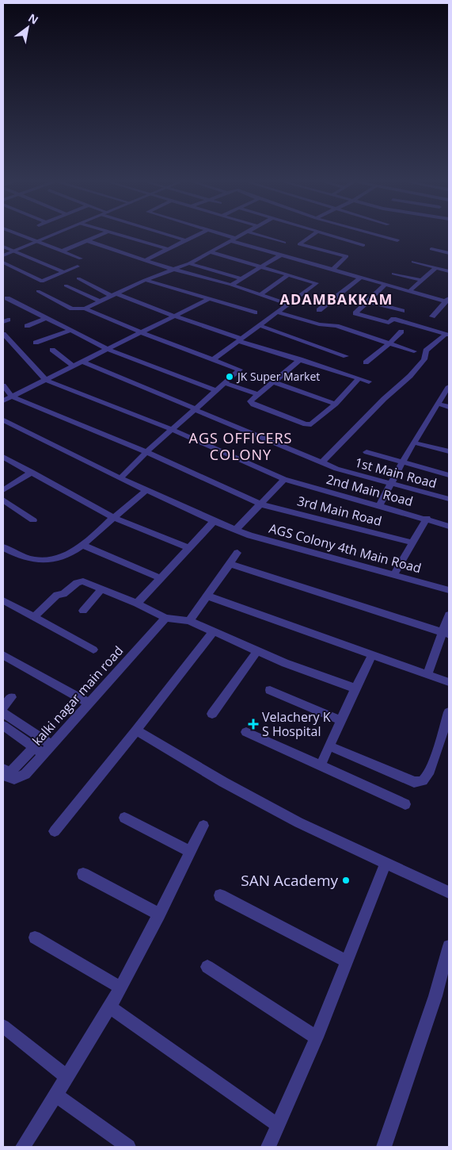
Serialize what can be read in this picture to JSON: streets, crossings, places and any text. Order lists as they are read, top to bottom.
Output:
{
  "streets": {
    "street": [
      "1st Main Road",
      "2nd Main Road",
      "3rd Main Road",
      "AGS Colony 4th Main Road",
      "kalki nagar main road"
    ]
  },
  "districts": ["ADAMBAKKAM", "AGS OFFICERS COLONY"],
  "places": {
    "other": ["JK Super Market", "SAN Academy"],
    "health": ["Velachery K S Hospital"]
  },
  "north": "top right"
}
